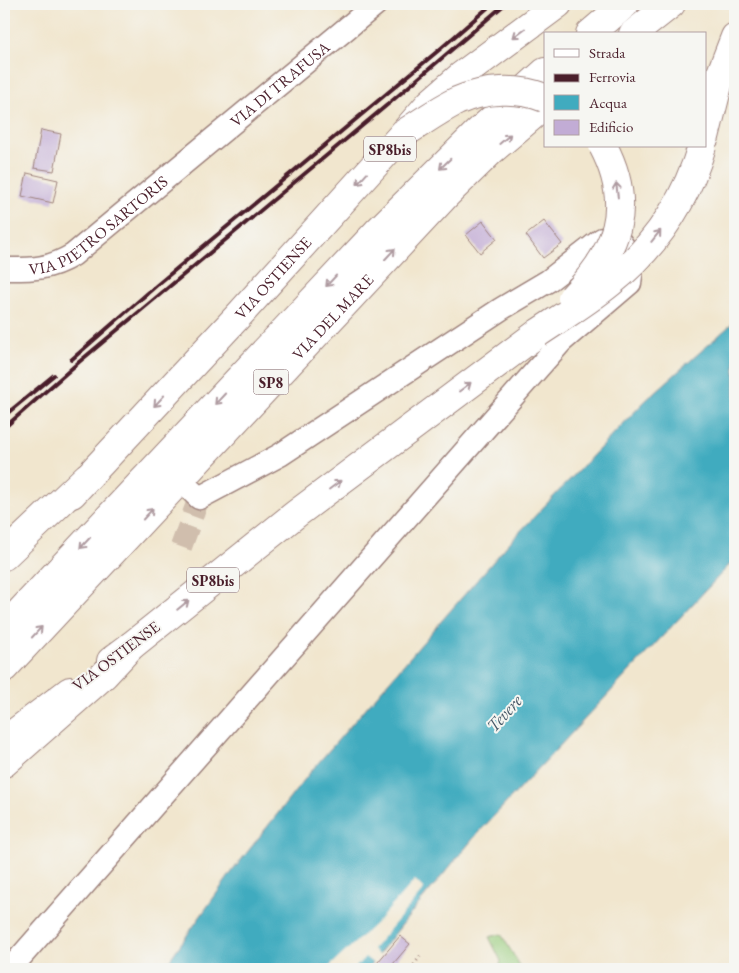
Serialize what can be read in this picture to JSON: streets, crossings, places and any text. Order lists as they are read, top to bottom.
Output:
{
  "streets": {
    "main road": [
      "SP8bis",
      "VIA OSTIENSE",
      "VIA DEL MARE",
      "SP8"
    ],
    "street": ["VIA DI TRAFUSA", "VIA PIETRO SARTORIS"]
  },
  "crossings": [
    ["VIA DI TRAFUSA", "VIA PIETRO SARTORIS"],
    ["SP8bis", "VIA OSTIENSE"]
  ],
  "water": ["Tevere"],
  "legend": [
    "Strada",
    "Ferrovia",
    "Acqua",
    "Edificio"
  ]
}
